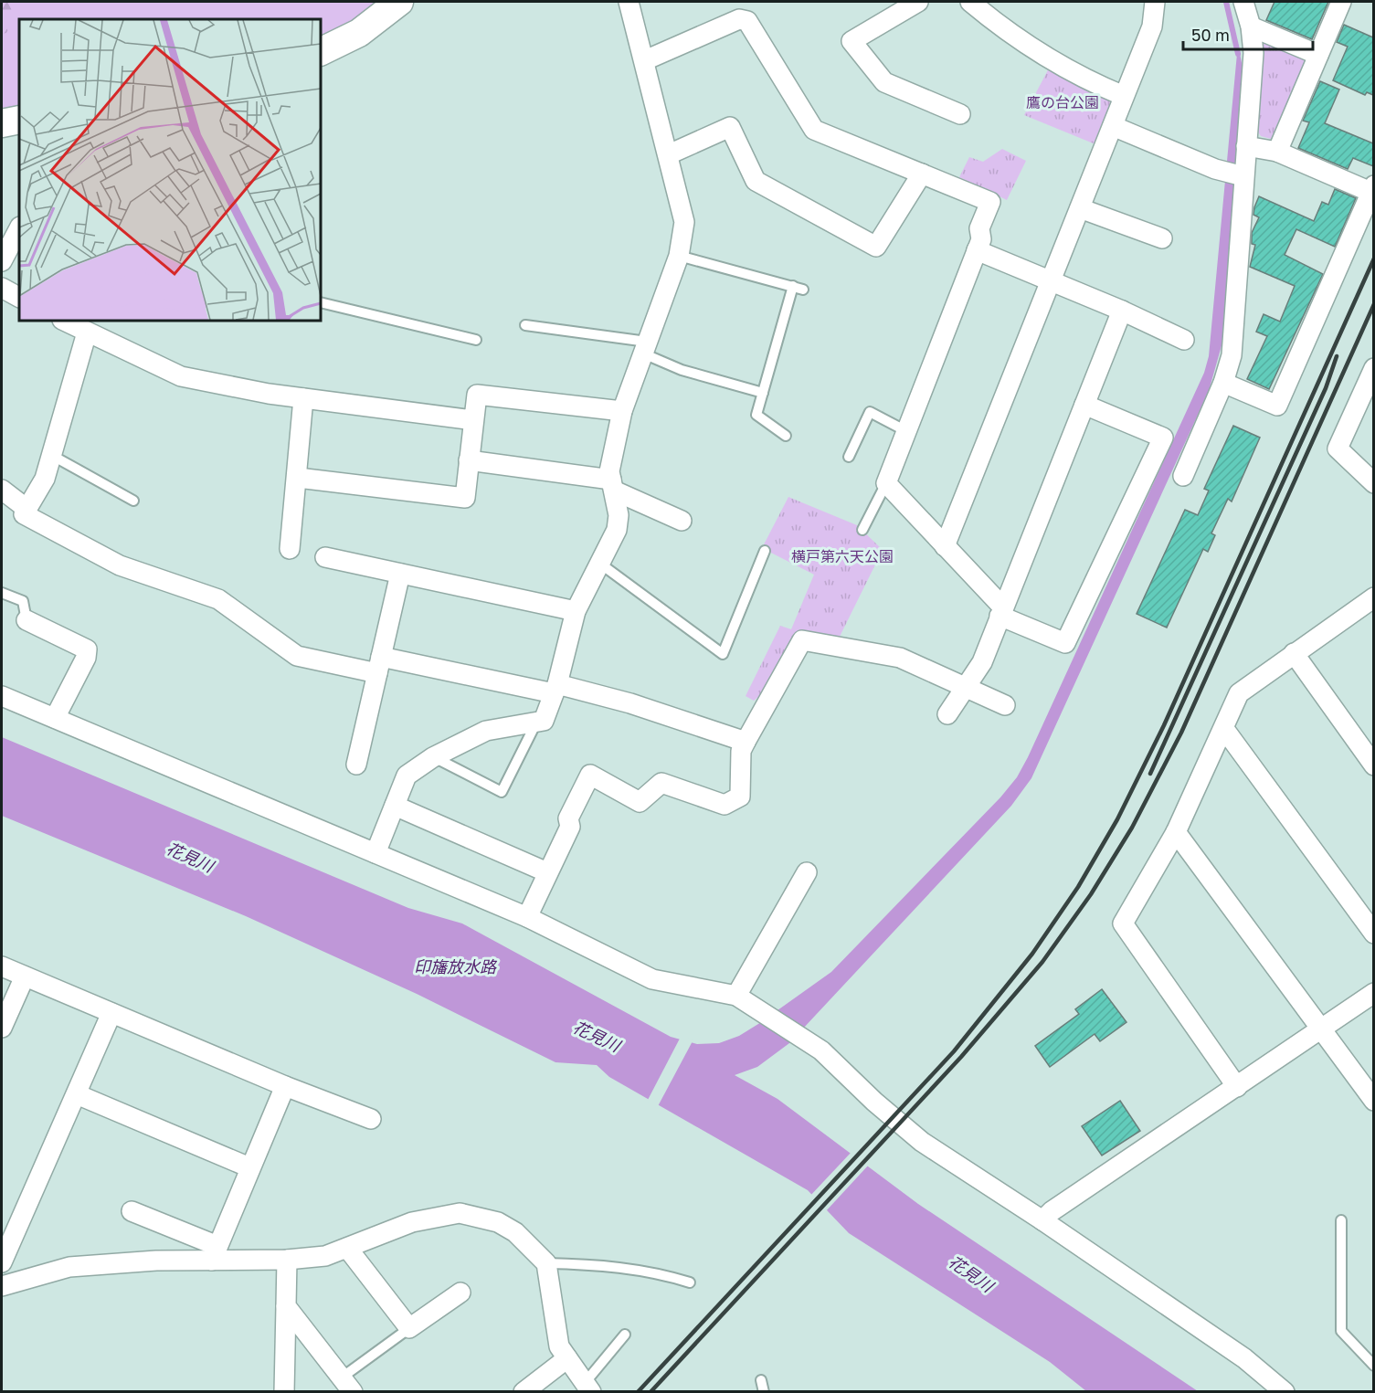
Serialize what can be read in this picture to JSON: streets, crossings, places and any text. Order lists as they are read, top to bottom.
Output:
{
  "water": ["花見川", "印旛放水路"],
  "parks": ["鷹の台公園", "横戸第六天公園"],
  "scale_bar": "50 m"
}
